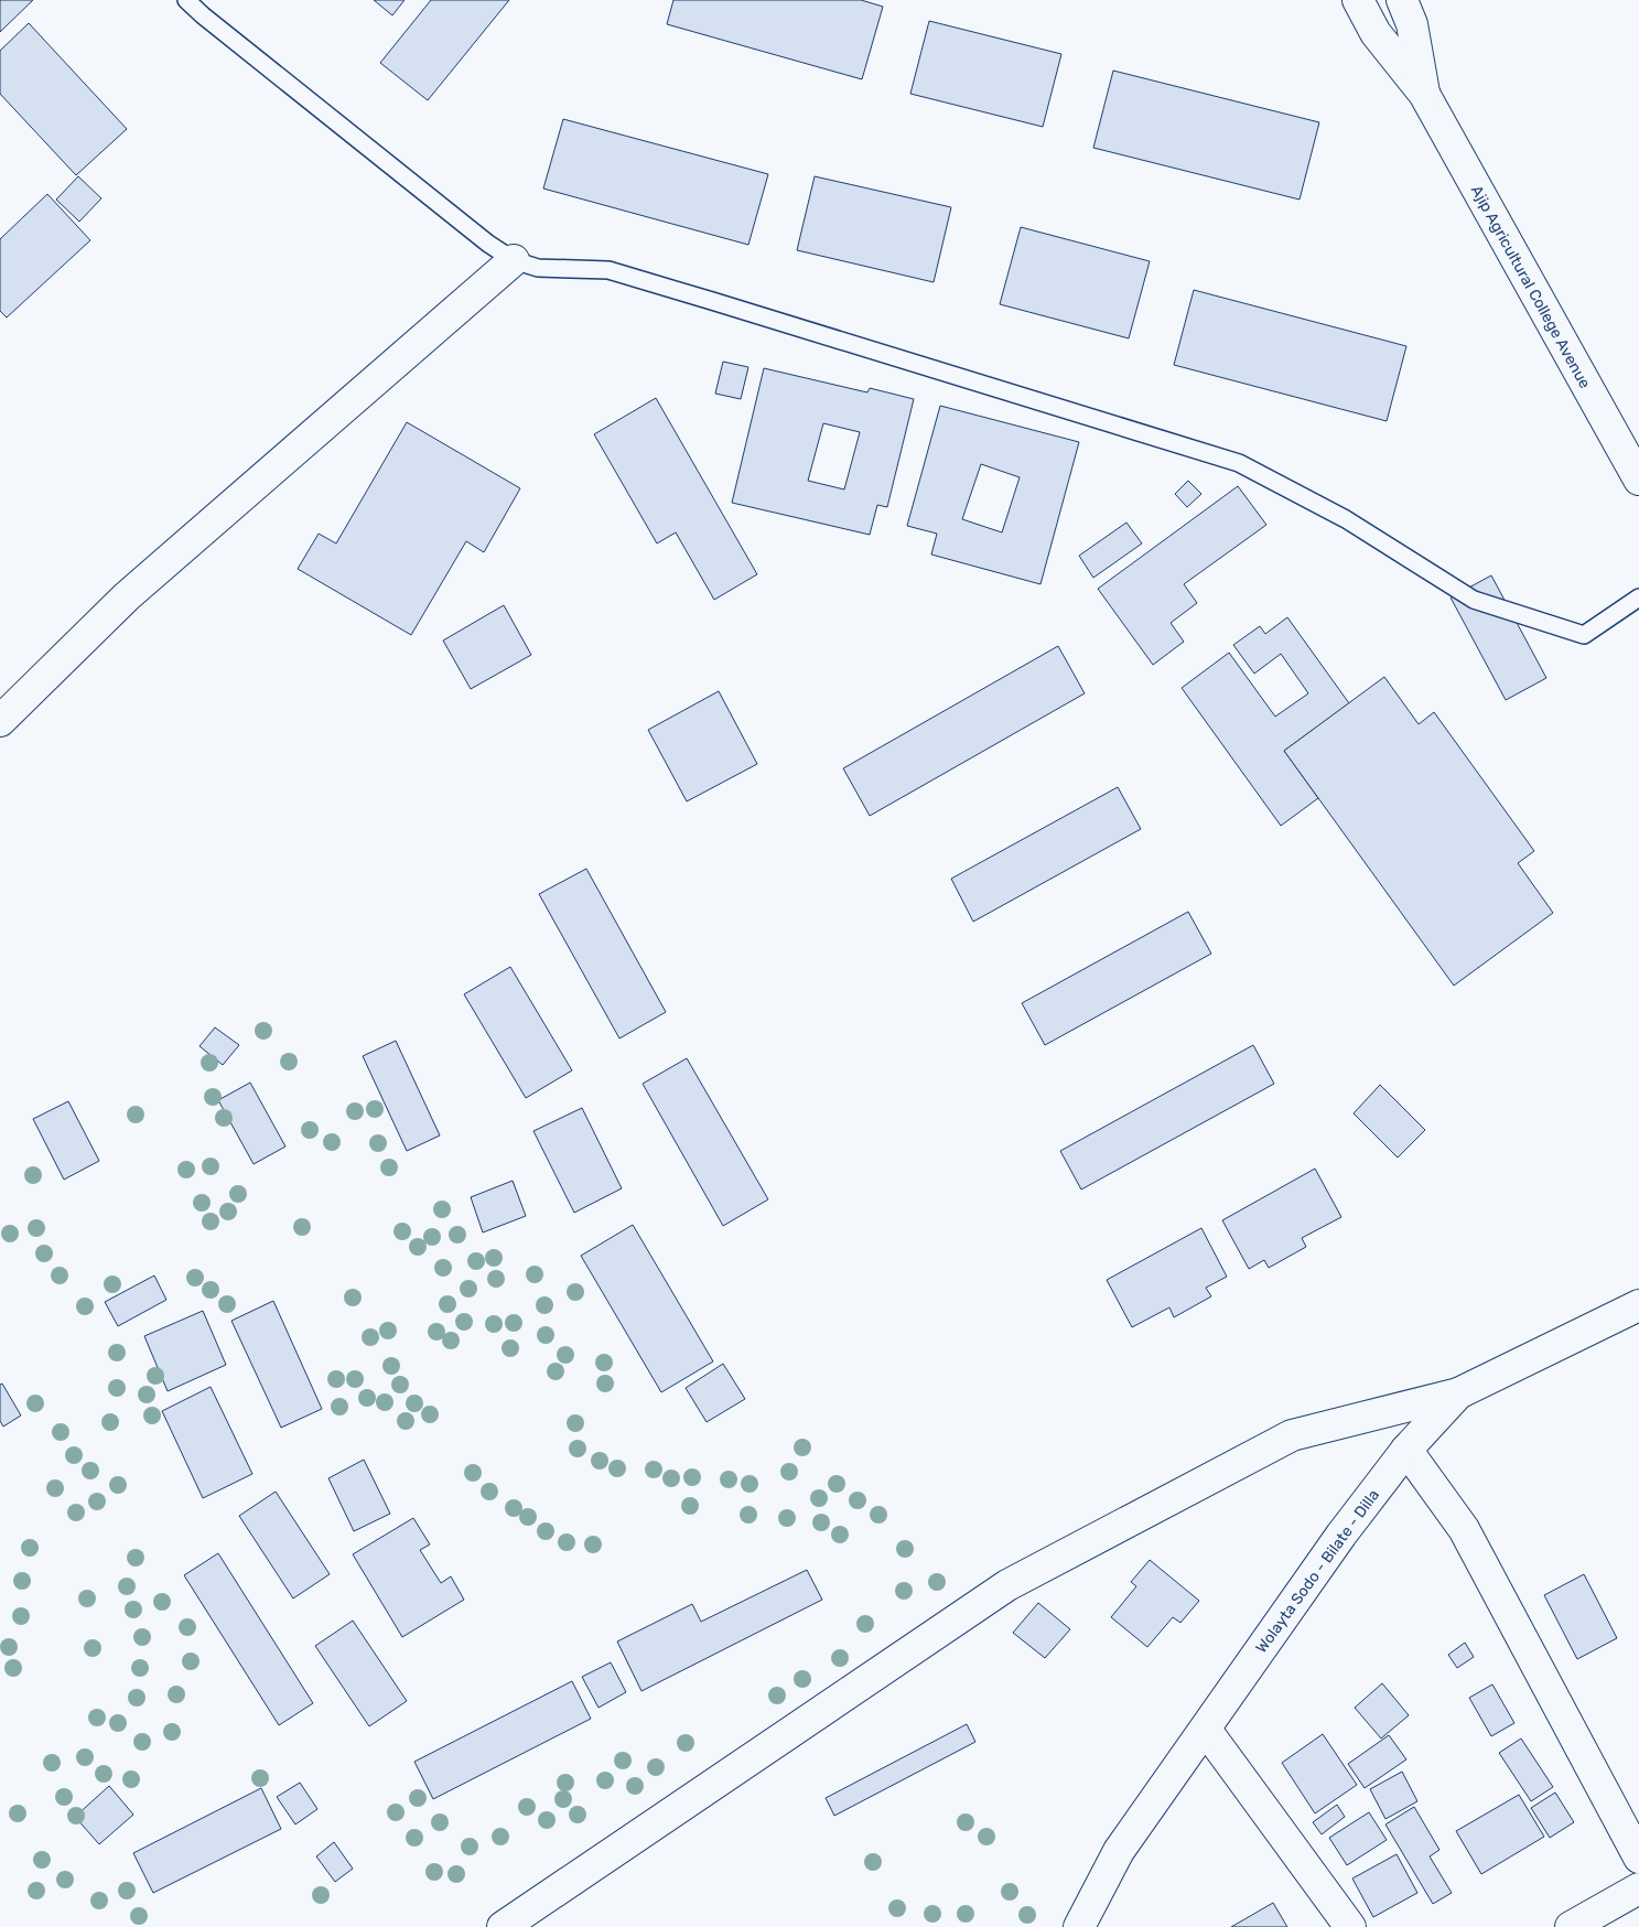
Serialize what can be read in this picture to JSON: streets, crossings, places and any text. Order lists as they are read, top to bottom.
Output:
{
  "streets": {
    "street": ["Ajip Agricultural College Avenue", "Wolayta Sodo - Bilate - Dilla"]
  }
}
